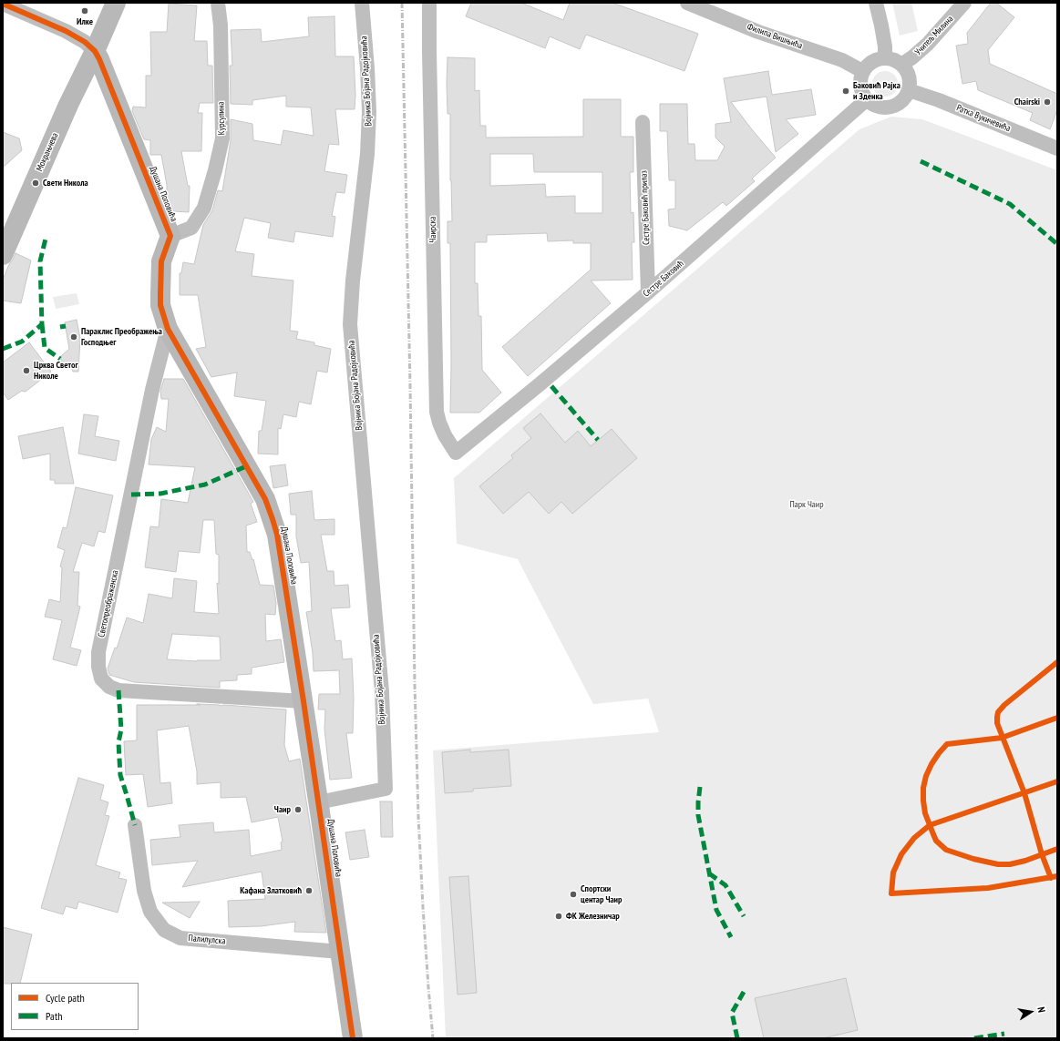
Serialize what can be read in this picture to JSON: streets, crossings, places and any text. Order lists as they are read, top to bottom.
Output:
{
  "streets": {
    "street": [
      "Учитељ Милина",
      "Филипа Вишњића",
      "Војника Бојана Радојковића",
      "Курсулина",
      "Ратка Вукичевића",
      "Мокрањчева",
      "Душана Поповића",
      "Сестре Баковић прилаз",
      "Чаирска",
      "Сестре Баковић",
      "Светопреображенска",
      "Палилулска"
    ]
  },
  "crossings": [
    ["Учитељ Милина", "Филипа Вишњића"],
    ["Учитељ Милина", "Ратка Вукичевића"],
    ["Учитељ Милина", "Сестре Баковић"],
    ["Филипа Вишњића", "Ратка Вукичевића"],
    ["Филипа Вишњића", "Сестре Баковић"],
    ["Војника Бојана Радојковића", "Душана Поповића"],
    ["Курсулина", "Душана Поповића"],
    ["Ратка Вукичевића", "Сестре Баковић"],
    ["Мокрањчева", "Душана Поповића"],
    ["Душана Поповића", "Светопреображенска"],
    ["Душана Поповића", "Палилулска"],
    ["Сестре Баковић прилаз", "Сестре Баковић"],
    ["Чаирска", "Сестре Баковић"]
  ],
  "parks": ["Парк Чаир"],
  "places": [
    "Илке",
    "Баковић Рајка и Зденка",
    "Chairski",
    "Свети Никола",
    "Параклис Преображења Господњег",
    "Црква Светог Николе",
    "Чаир",
    "Кафана Златковић",
    "Спортски центар Чаир",
    "ФК Железничар"
  ],
  "legend": ["Cycle path", "Path"],
  "north": "right"
}
